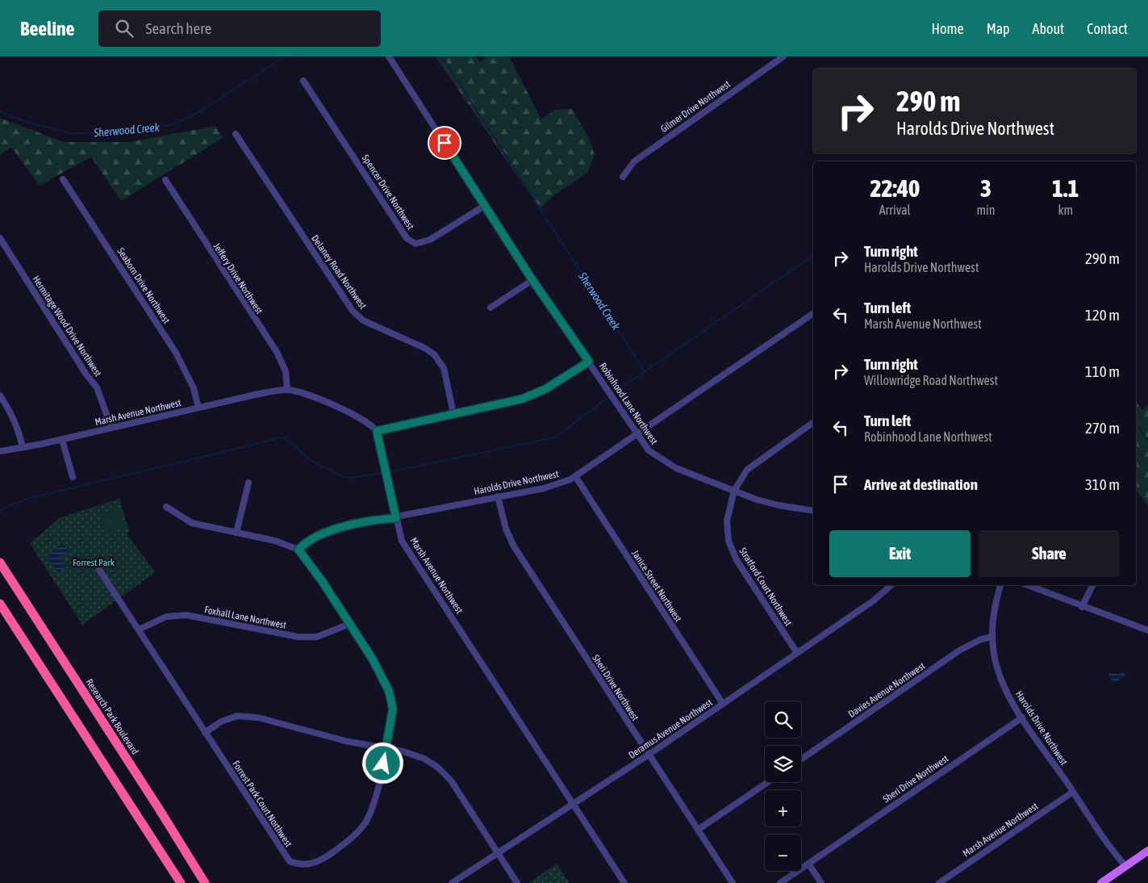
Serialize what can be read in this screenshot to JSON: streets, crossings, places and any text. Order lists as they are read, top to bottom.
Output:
{
  "streets": {
    "highway": ["Research Park Boulevard"],
    "street": [
      "Gilmer Drive Northwest",
      "Spencer Drive Northwest",
      "Delaney Road Northwest",
      "Jeffery Drive Northwest",
      "Seaborn Drive Northwest",
      "Hermitage Wood Drive Northwest",
      "Robinhood Lane Northwest",
      "Marsh Avenue Northwest",
      "Harolds Drive Northwest",
      "Janice Street Northwest",
      "Stratford Court Northwest",
      "Foxhall Lane Northwest",
      "Sheri Drive Northwest",
      "Davies Avenue Northwest",
      "Deramus Avenue Northwest",
      "Forrest Park Court Northwest"
    ]
  },
  "crossings": [
    ["Spencer Drive Northwest", "Robinhood Lane Northwest"],
    ["Jeffery Drive Northwest", "Marsh Avenue Northwest"],
    ["Seaborn Drive Northwest", "Marsh Avenue Northwest"],
    ["Hermitage Wood Drive Northwest", "Marsh Avenue Northwest"],
    ["Robinhood Lane Northwest", "Harolds Drive Northwest"],
    ["Robinhood Lane Northwest", "Stratford Court Northwest"],
    ["Marsh Avenue Northwest", "Harolds Drive Northwest"],
    ["Marsh Avenue Northwest", "Deramus Avenue Northwest"],
    ["Harolds Drive Northwest", "Janice Street Northwest"],
    ["Harolds Drive Northwest", "Sheri Drive Northwest"],
    ["Harolds Drive Northwest", "Davies Avenue Northwest"],
    ["Harolds Drive Northwest", "Forrest Park Court Northwest"],
    ["Janice Street Northwest", "Deramus Avenue Northwest"],
    ["Stratford Court Northwest", "Deramus Avenue Northwest"],
    ["Foxhall Lane Northwest", "Forrest Park Court Northwest"],
    ["Sheri Drive Northwest", "Deramus Avenue Northwest"]
  ],
  "water": ["Sherwood Creek"],
  "parks": ["Forrest Park"],
  "page": {
    "header": "Beeline",
    "search": "Search here",
    "nav": [
      "Home",
      "Map",
      "About",
      "Contact"
    ],
    "turn": ["290 m", "Harolds Drive Northwest"],
    "eta": [
      "22:40",
      "Arrival",
      "3",
      "min",
      "1.1",
      "km"
    ],
    "list": [
      {
        "name": "Turn right",
        "note": "Harolds Drive Northwest",
        "value": "290 m"
      },
      {
        "name": "Turn left",
        "note": "Marsh Avenue Northwest",
        "value": "120 m"
      },
      {
        "name": "Turn right",
        "note": "Willowridge Road Northwest",
        "value": "110 m"
      },
      {
        "name": "Turn left",
        "note": "Robinhood Lane Northwest",
        "value": "270 m"
      },
      {
        "name": "Arrive at destination",
        "value": "310 m"
      }
    ],
    "buttons": ["Exit", "Share"],
    "map_buttons": ["+", "−"]
  }
}
